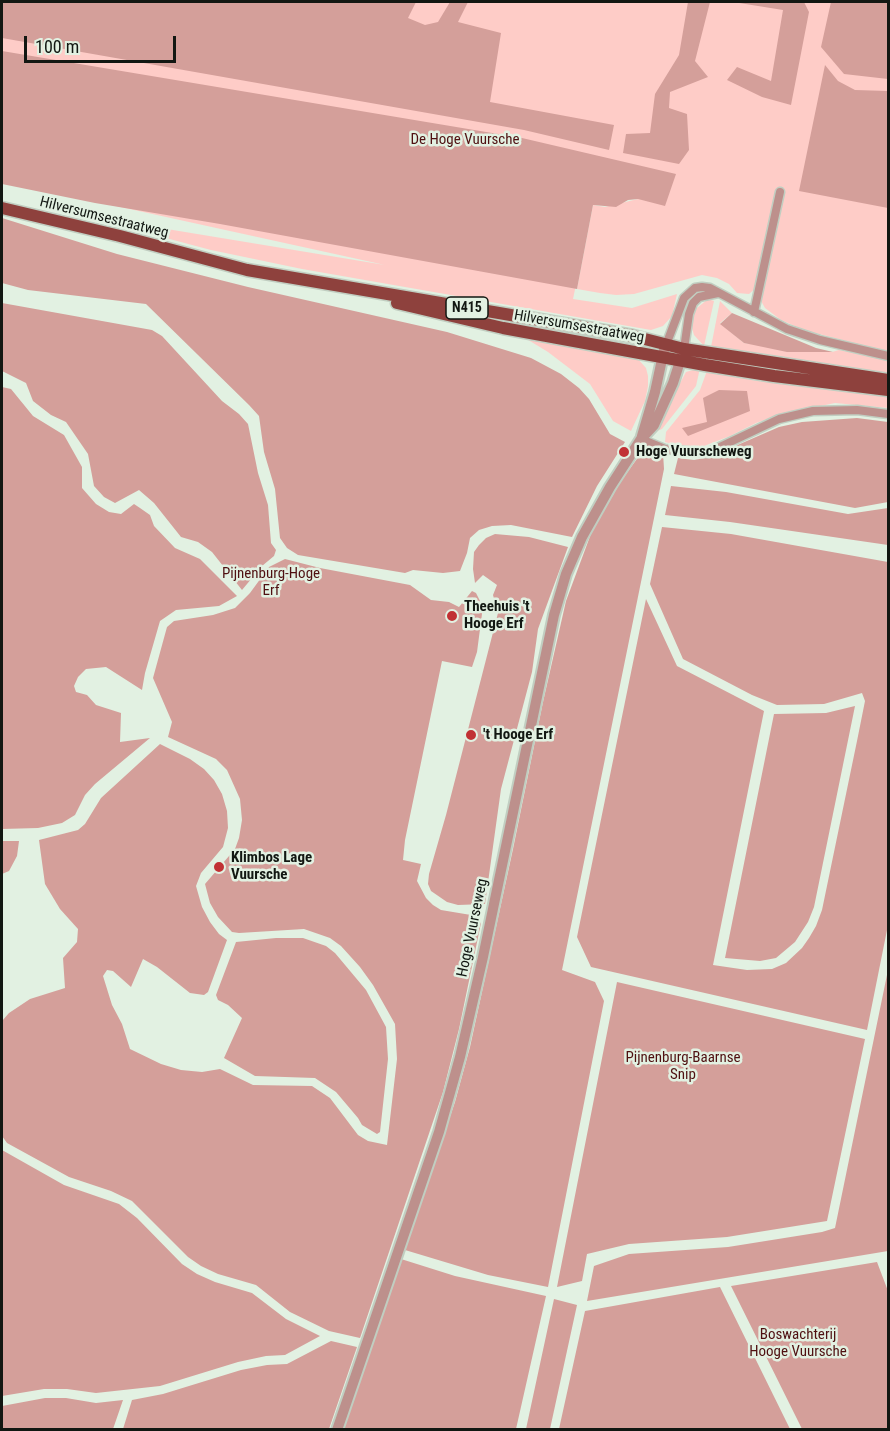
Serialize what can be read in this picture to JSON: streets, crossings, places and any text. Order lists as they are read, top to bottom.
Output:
{
  "streets": {
    "main road": ["Hilversumsestraatweg", "N415"],
    "street": ["Hoge Vuurseweg"]
  },
  "crossings": [
    ["Hilversumsestraatweg", "Hoge Vuurseweg"]
  ],
  "parks": [
    "De Hoge Vuursche",
    "Pijnenburg-Hoge Erf",
    "Pijnenburg-Baarnse Snip",
    "Boswachterij Hooge Vuursche"
  ],
  "places": [
    "Hoge Vuurscheweg",
    "Theehuis 't Hooge Erf",
    "'t Hooge Erf",
    "Klimbos Lage Vuursche"
  ],
  "scale_bar": "100 m"
}
